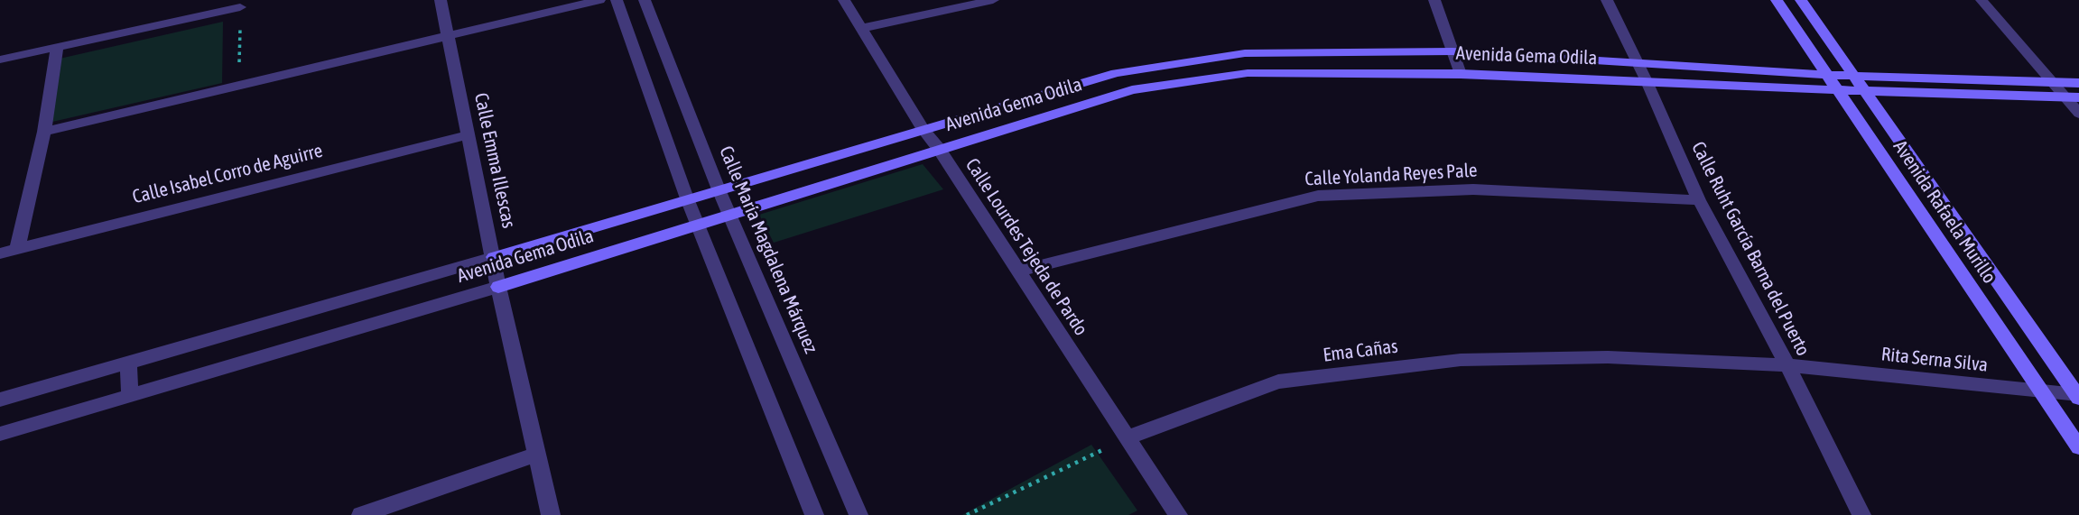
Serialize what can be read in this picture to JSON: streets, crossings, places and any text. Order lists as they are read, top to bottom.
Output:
{
  "streets": {
    "street": [
      "Avenida Gema Odila",
      "Calle Emma Illescas",
      "Calle Isabel Corro de Aguirre",
      "Calle Yolanda Reyes Pale",
      "Avenida Rafaela Murillo",
      "Calle Lourdes Tejeda de Pardo",
      "Calle Ruht García Barna del Puerto",
      "Calle María Magdalena Márquez",
      "Ema Cañas",
      "Rita Serna Silva"
    ]
  },
  "crossings": [
    ["Avenida Gema Odila", "Calle Emma Illescas"],
    ["Avenida Gema Odila", "Avenida Rafaela Murillo"],
    ["Avenida Gema Odila", "Calle Lourdes Tejeda de Pardo"],
    ["Avenida Gema Odila", "Calle Ruht García Barna del Puerto"],
    ["Avenida Gema Odila", "Calle María Magdalena Márquez"],
    ["Calle Emma Illescas", "Calle Isabel Corro de Aguirre"],
    ["Calle Yolanda Reyes Pale", "Calle Lourdes Tejeda de Pardo"],
    ["Calle Yolanda Reyes Pale", "Calle Ruht García Barna del Puerto"],
    ["Avenida Rafaela Murillo", "Rita Serna Silva"],
    ["Calle Lourdes Tejeda de Pardo", "Ema Cañas"],
    ["Calle Ruht García Barna del Puerto", "Ema Cañas"],
    ["Calle Ruht García Barna del Puerto", "Rita Serna Silva"],
    ["Ema Cañas", "Rita Serna Silva"]
  ]
}
